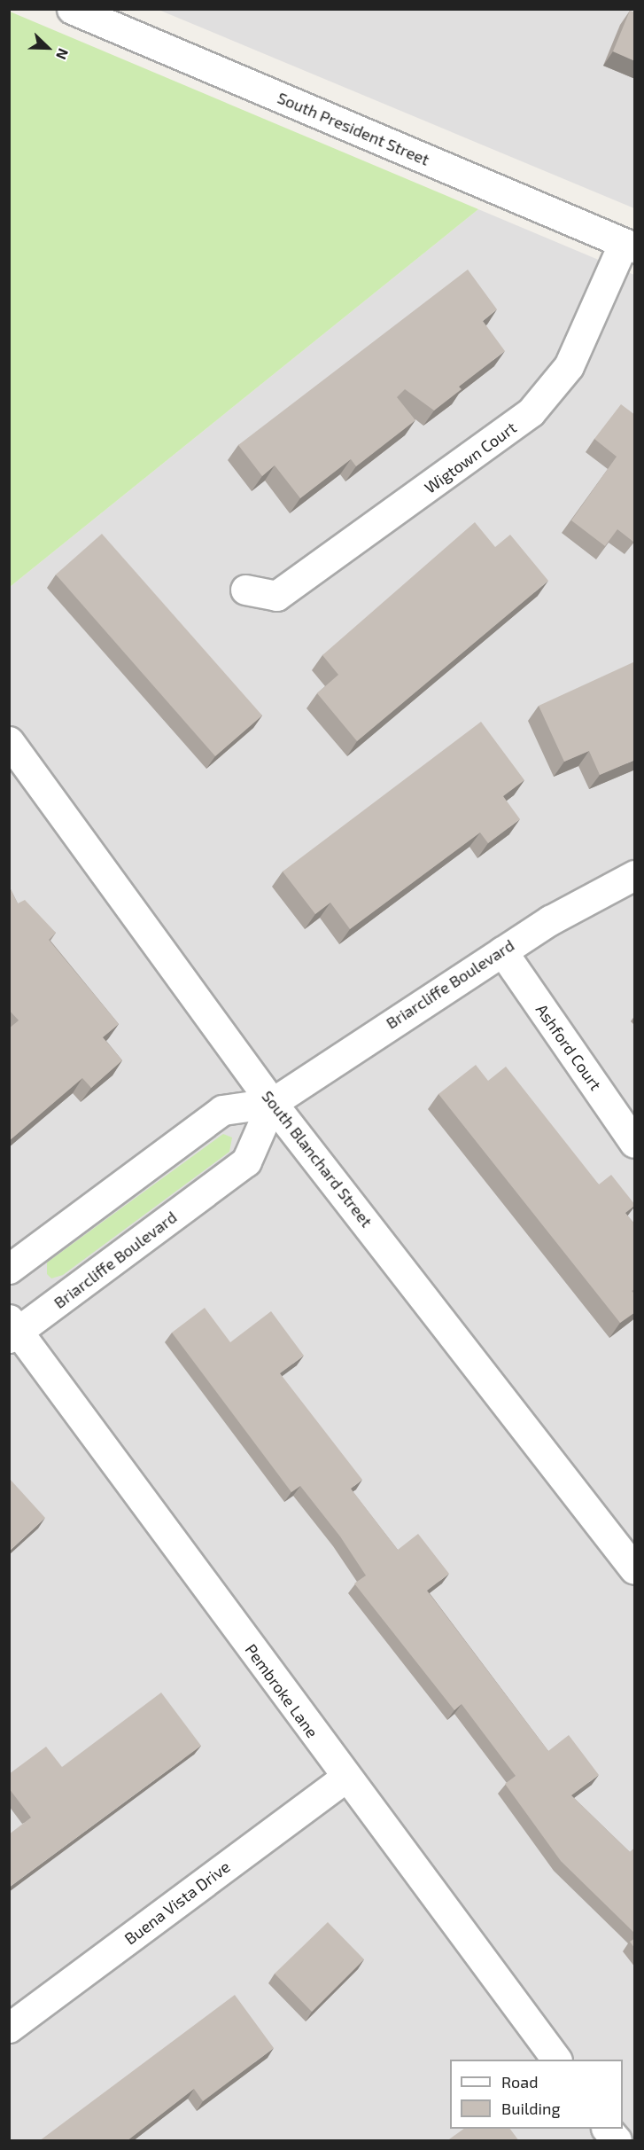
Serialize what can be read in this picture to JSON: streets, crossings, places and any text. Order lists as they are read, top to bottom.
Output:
{
  "streets": {
    "street": [
      "South President Street",
      "Wigtown Court",
      "Briarcliffe Boulevard",
      "Ashford Court",
      "South Blanchard Street",
      "Pembroke Lane",
      "Buena Vista Drive"
    ]
  },
  "crossings": [
    ["South President Street", "Wigtown Court"],
    ["Briarcliffe Boulevard", "Ashford Court"],
    ["Briarcliffe Boulevard", "South Blanchard Street"],
    ["Briarcliffe Boulevard", "Pembroke Lane"],
    ["Pembroke Lane", "Buena Vista Drive"]
  ],
  "legend": ["Road", "Building"],
  "north": "bottom right"
}
